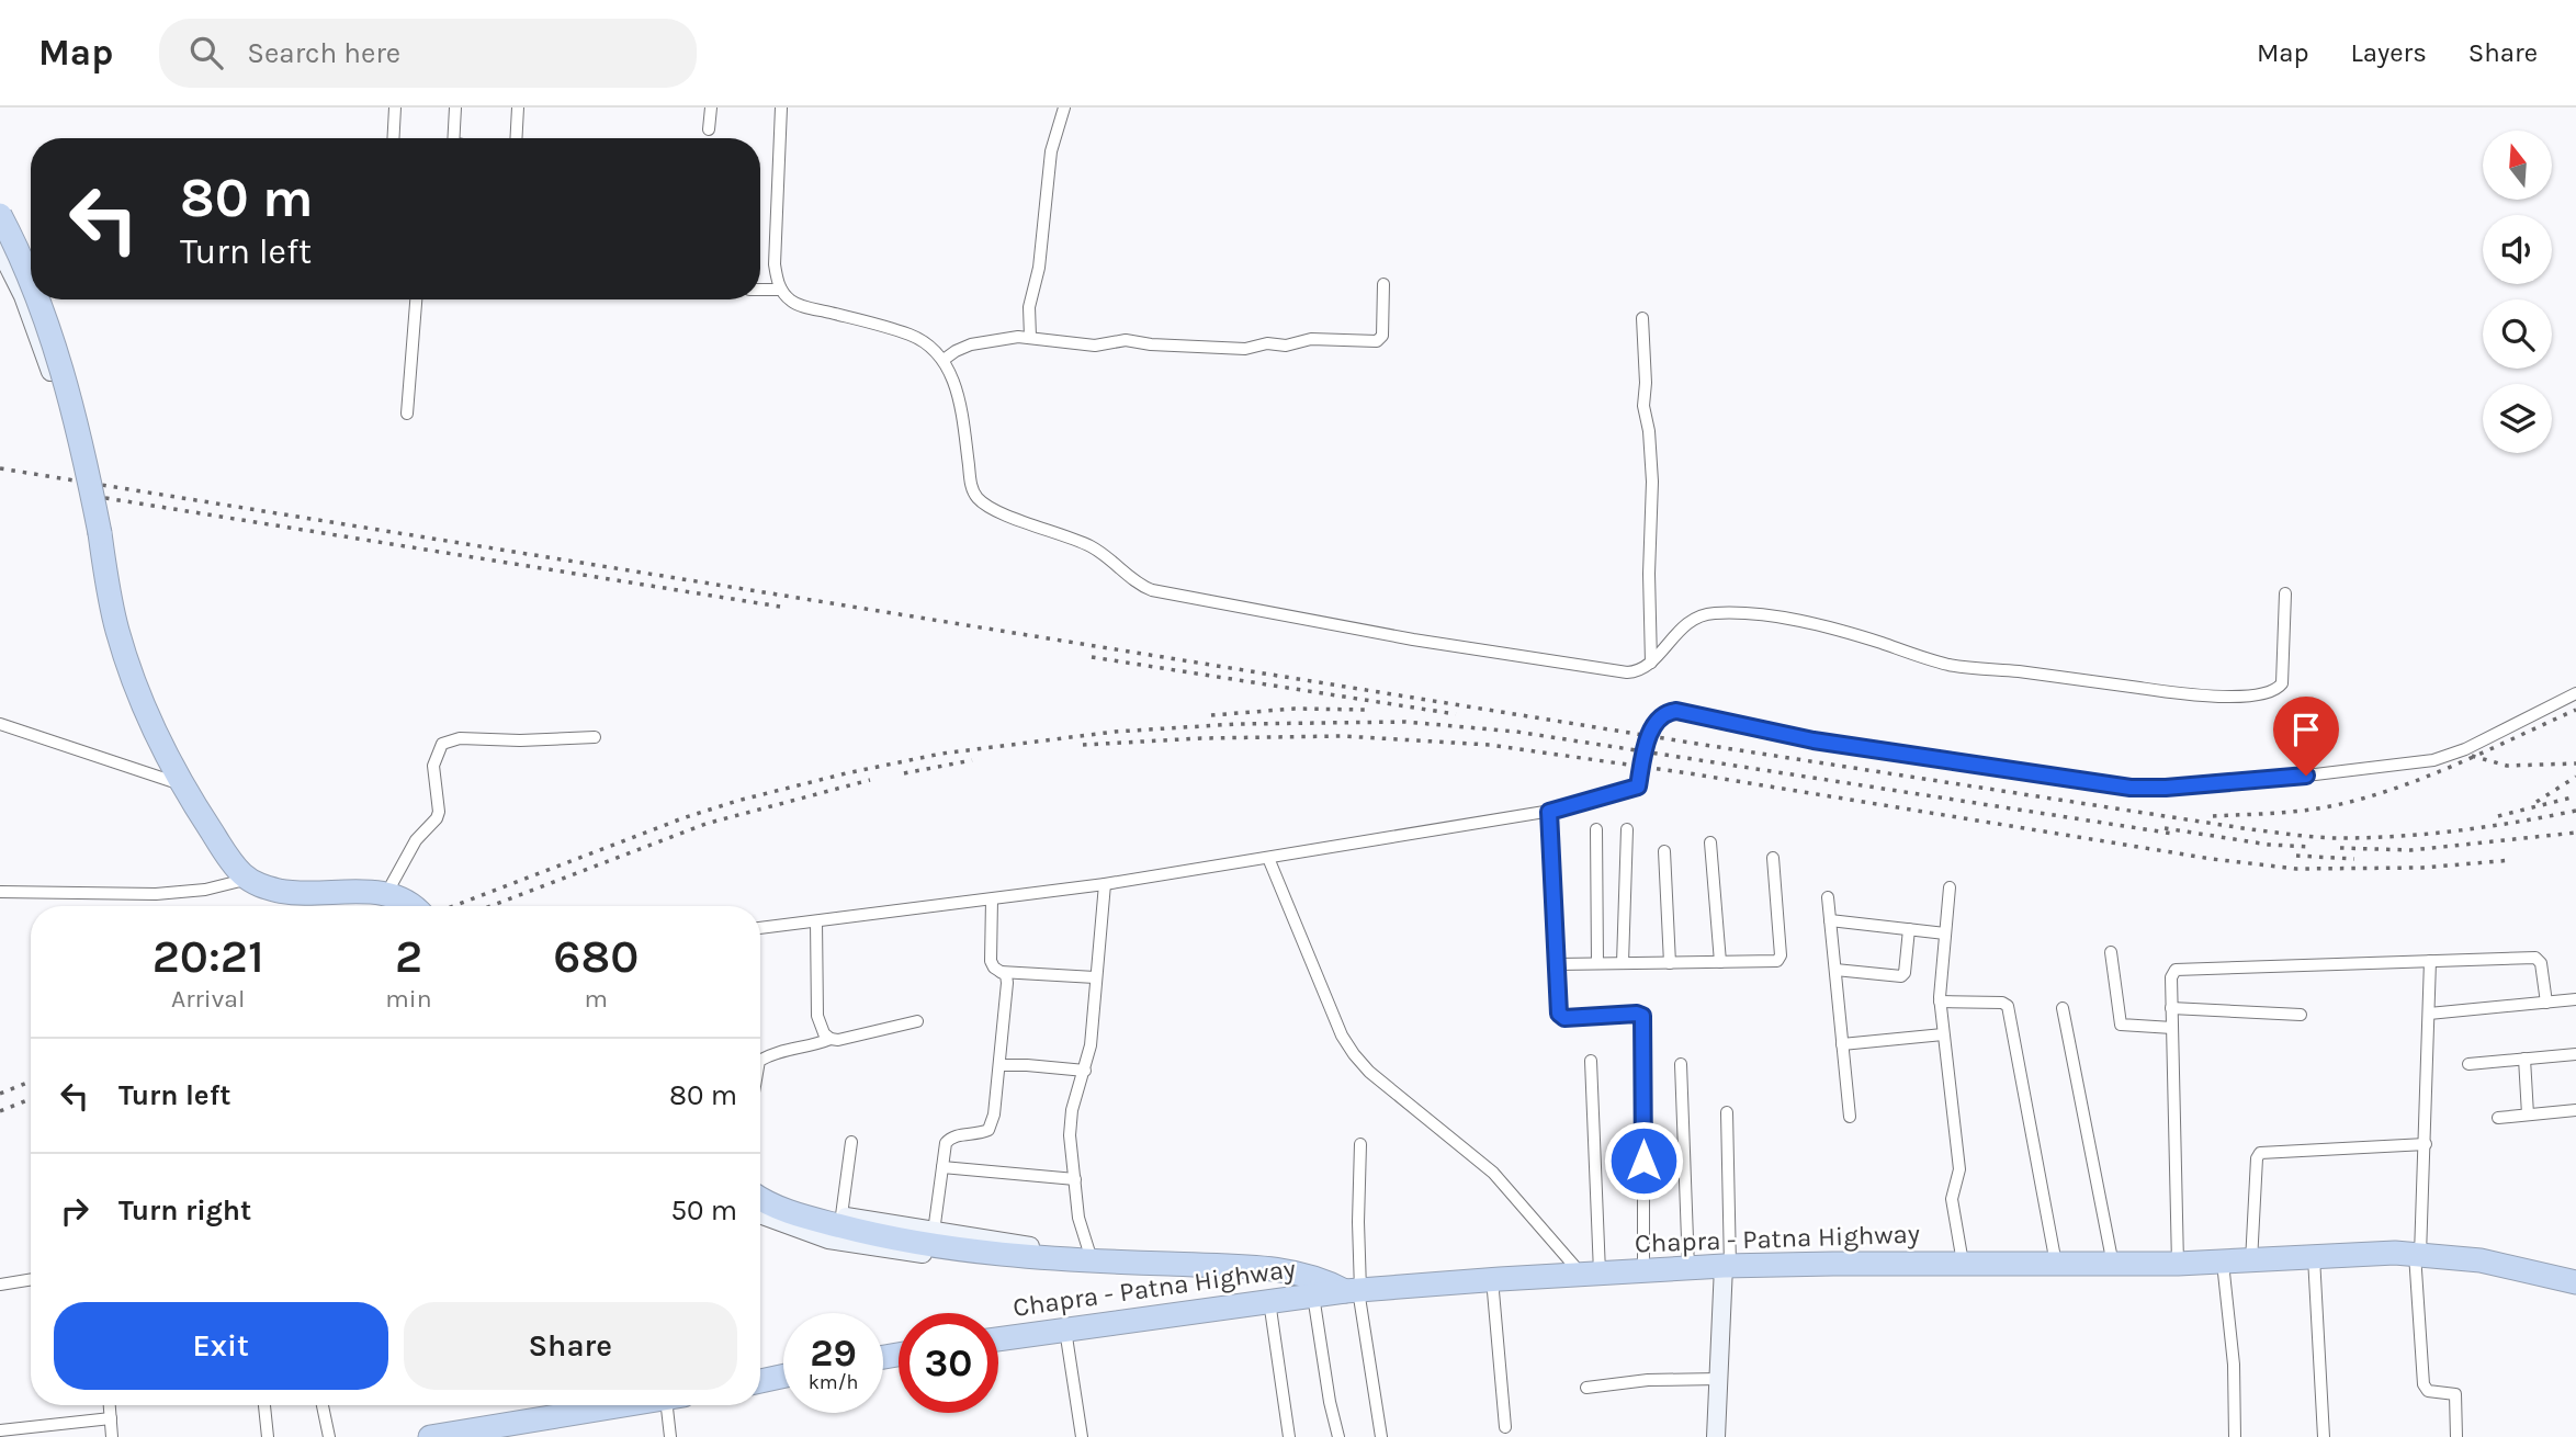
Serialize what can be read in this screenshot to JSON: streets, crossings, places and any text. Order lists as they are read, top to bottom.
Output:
{
  "streets": {
    "highway": ["Chapra - Patna Highway"]
  },
  "north": "top",
  "page": {
    "header": "Map",
    "search": "Search here",
    "nav": ["Map", "Layers", "Share"],
    "turn": ["80 m", "Turn left"],
    "eta": [
      "20:21",
      "Arrival",
      "2",
      "min",
      "680",
      "m"
    ],
    "list": [
      {
        "name": "Turn left",
        "value": "80 m"
      },
      {
        "name": "Turn right",
        "value": "50 m"
      }
    ],
    "buttons": ["Exit", "Share"],
    "speed": "29 km/h",
    "limit": "30"
  }
}
